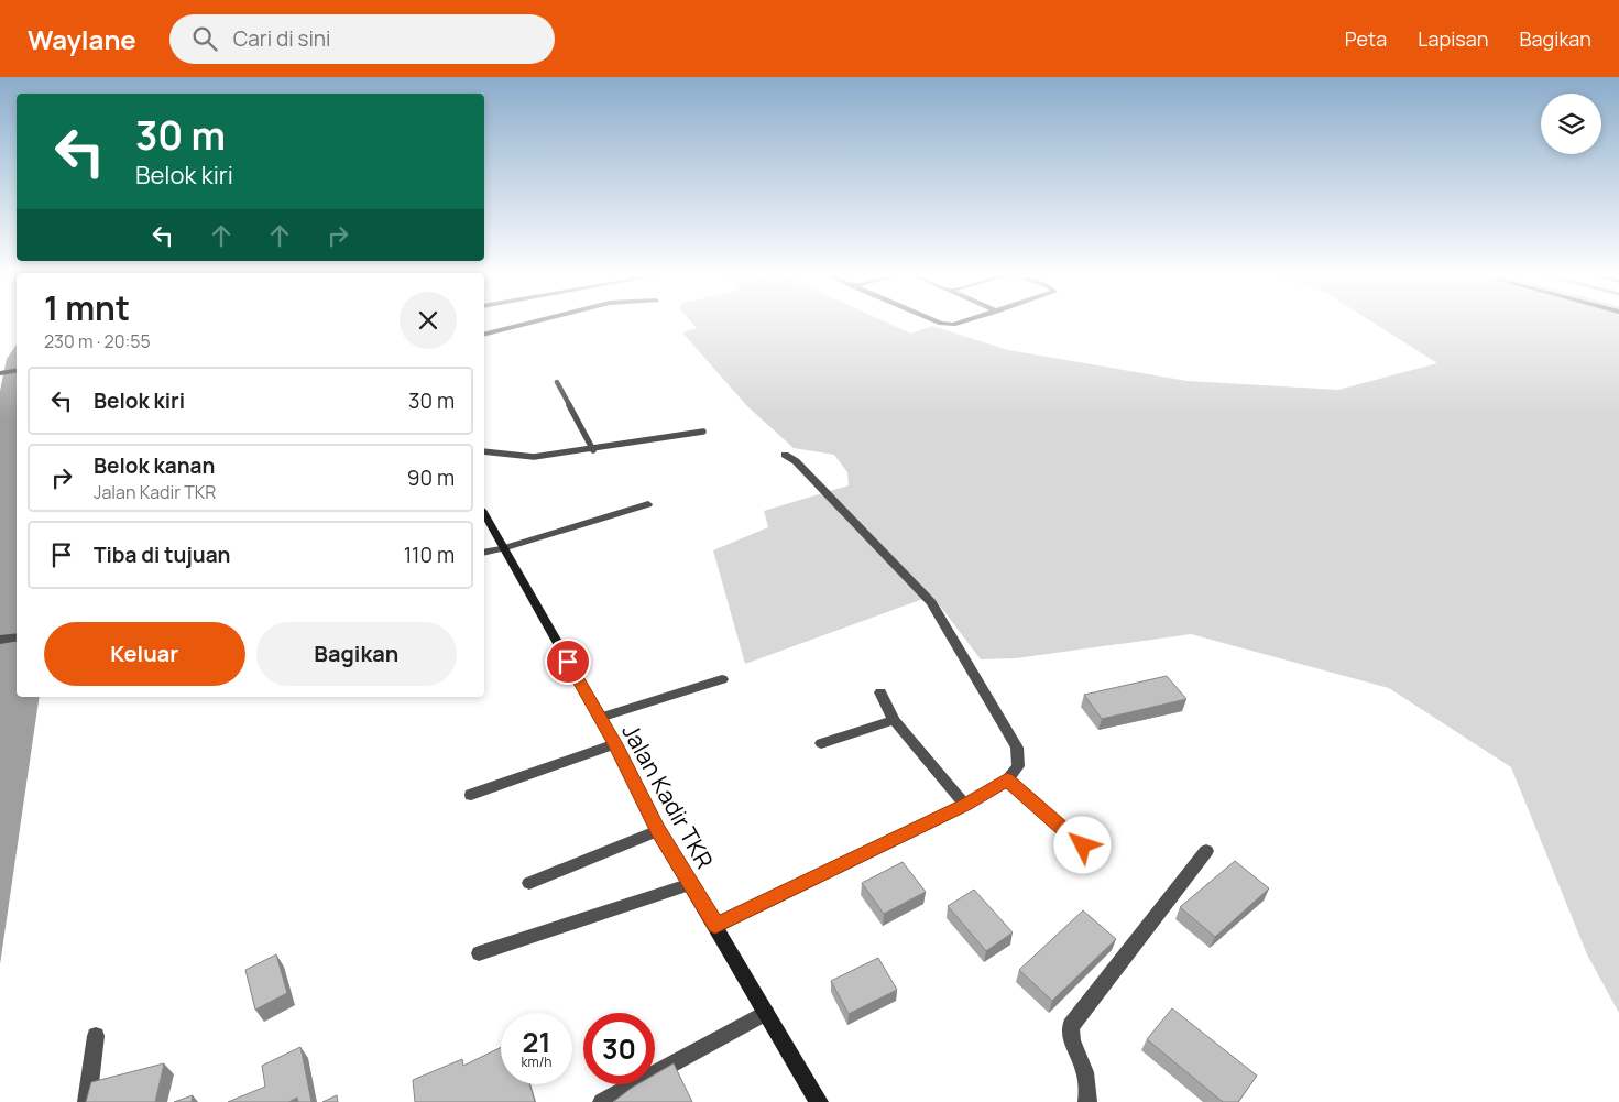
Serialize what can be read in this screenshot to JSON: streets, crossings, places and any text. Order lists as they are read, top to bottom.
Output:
{
  "streets": {
    "street": ["Jalan Kadir TKR"]
  },
  "page": {
    "header": "Waylane",
    "search": "Cari di sini",
    "nav": ["Peta", "Lapisan", "Bagikan"],
    "turn": ["30 m", "Belok kiri"],
    "heading": ["1 mnt", "230 m · 20:55"],
    "list": [
      {
        "name": "Belok kiri",
        "value": "30 m"
      },
      {
        "name": "Belok kanan",
        "note": "Jalan Kadir TKR",
        "value": "90 m"
      },
      {
        "name": "Tiba di tujuan",
        "value": "110 m"
      }
    ],
    "buttons": ["Keluar", "Bagikan"],
    "speed": "21 km/h",
    "limit": "30"
  }
}
